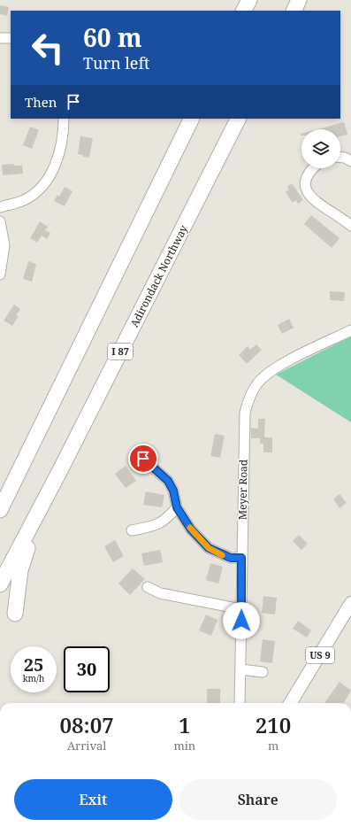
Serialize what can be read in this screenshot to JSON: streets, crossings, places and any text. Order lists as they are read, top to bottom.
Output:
{
  "streets": {
    "highway": ["Adirondack Northway", "I 87"],
    "main road": ["US 9"],
    "street": ["Meyer Road"]
  },
  "page": {
    "turn": ["60 m", "Turn left"],
    "then": "Then",
    "speed": "25 km/h",
    "limit": "30",
    "eta": [
      "08:07",
      "Arrival",
      "1",
      "min",
      "210",
      "m"
    ],
    "buttons": ["Exit", "Share"]
  }
}
